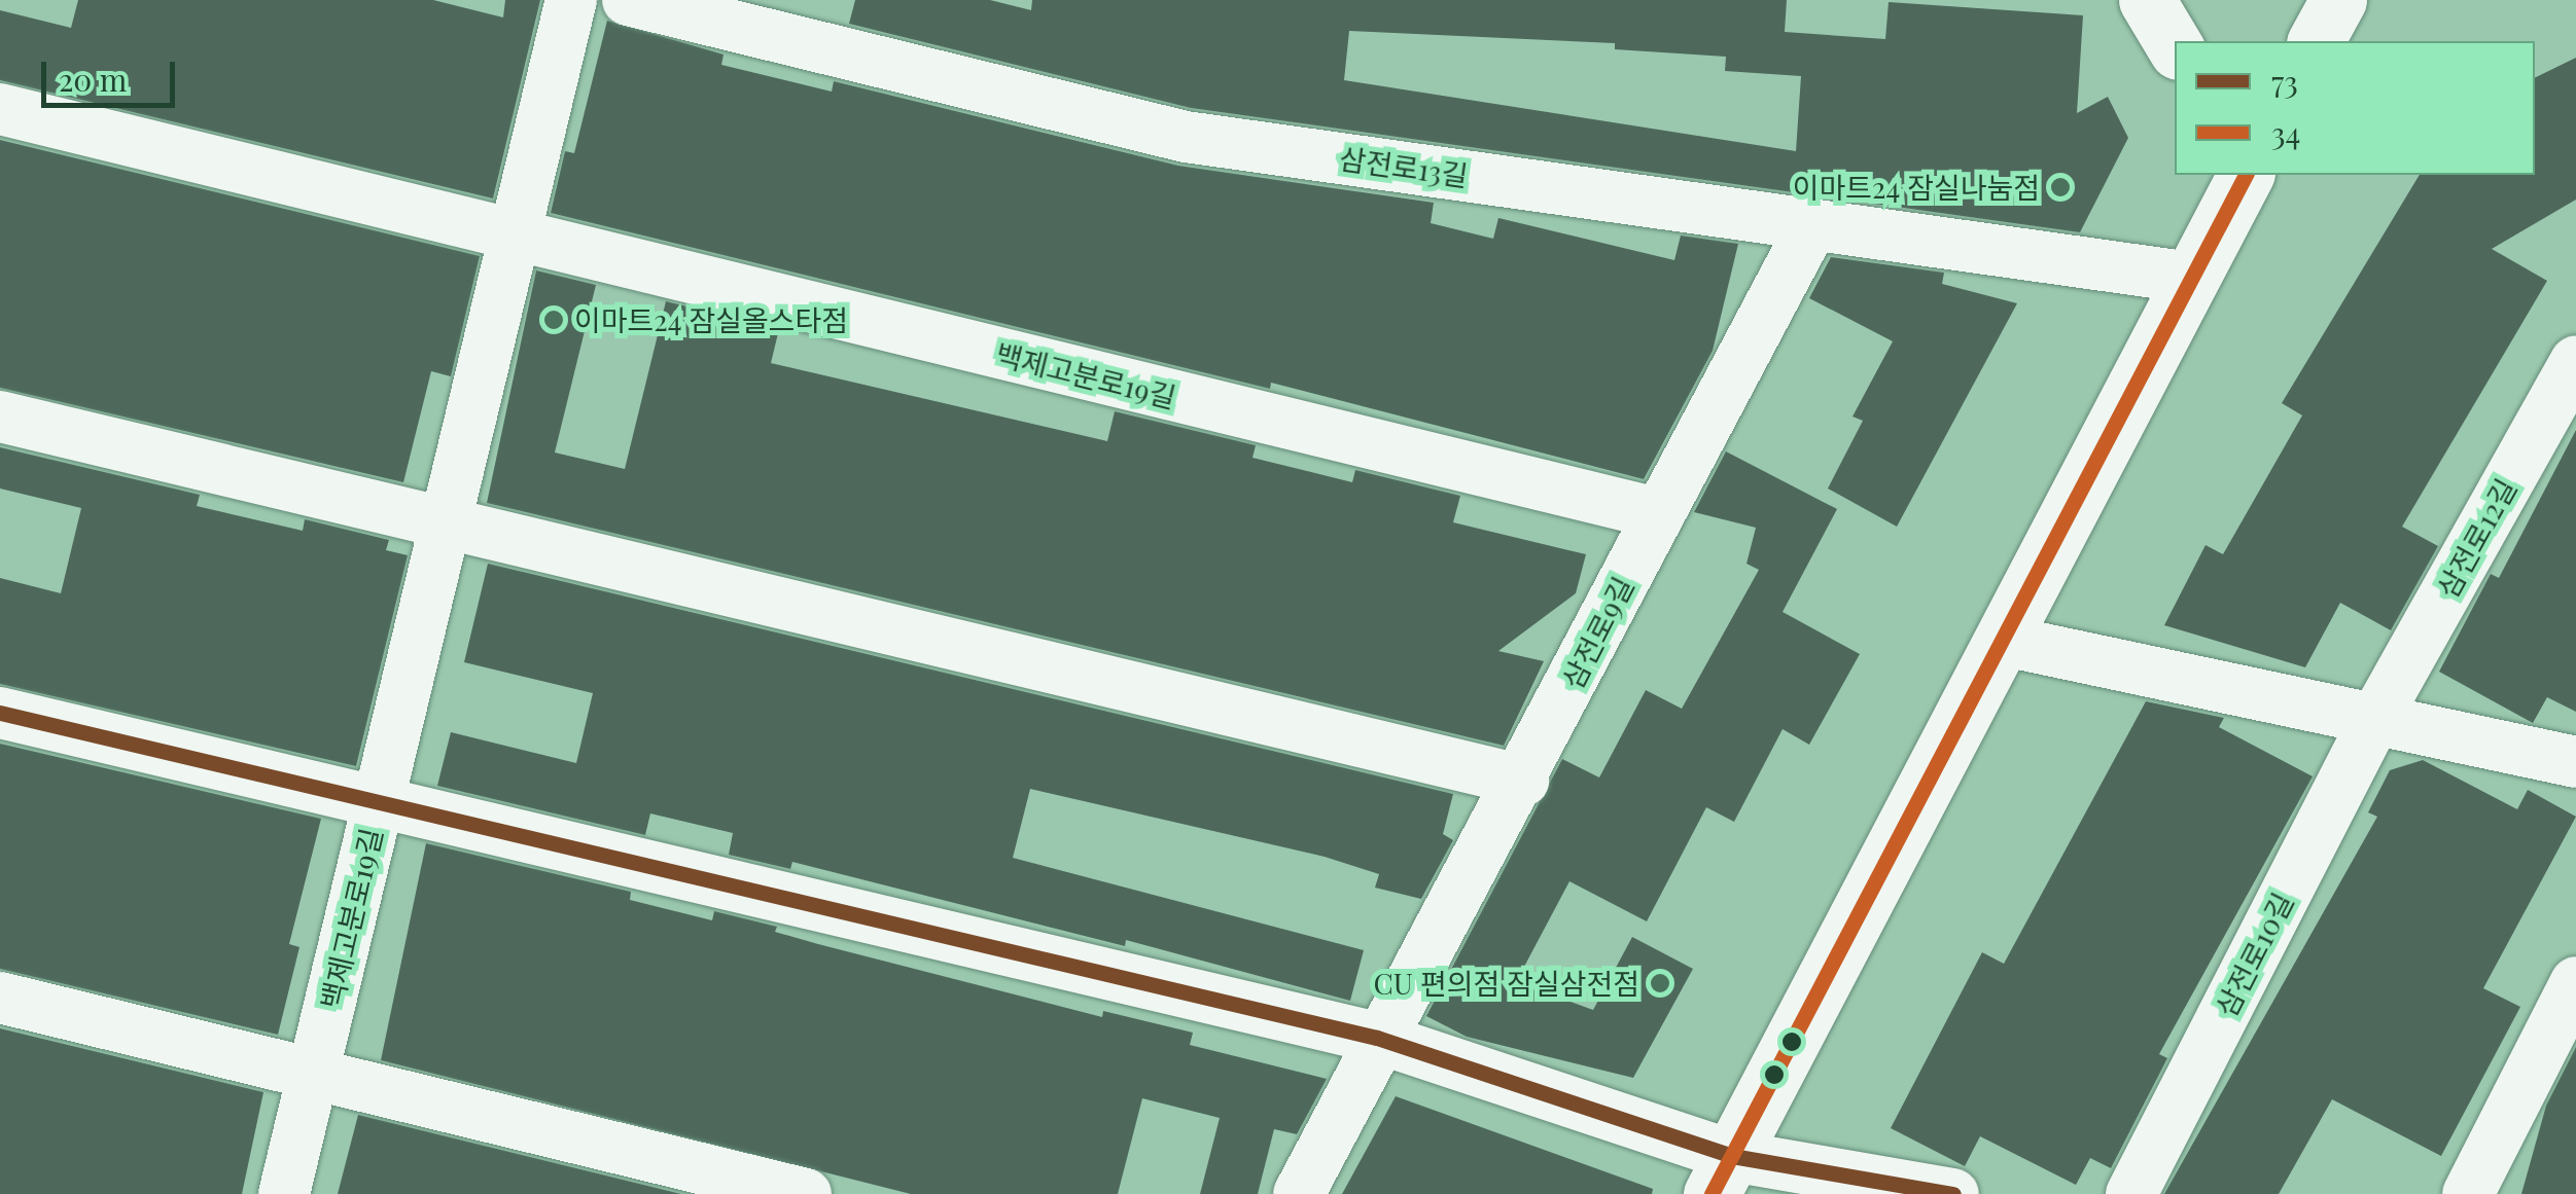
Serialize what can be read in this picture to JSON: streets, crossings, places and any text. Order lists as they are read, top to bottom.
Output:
{
  "streets": {
    "street": [
      "삼전로13길",
      "백제고분로19길",
      "삼전로12길",
      "삼전로9길",
      "삼전로10길"
    ]
  },
  "crossings": [
    ["삼전로13길", "삼전로9길"],
    ["백제고분로19길", "삼전로9길"],
    ["삼전로12길", "삼전로10길"]
  ],
  "places": ["이마트24 잠실나눔점", "이마트24 잠실올스타점", "CU 편의점 잠실삼전점"],
  "lines": ["transit line 34", "transit line 73"],
  "legend": ["73", "34"],
  "scale_bar": "20 m"
}
